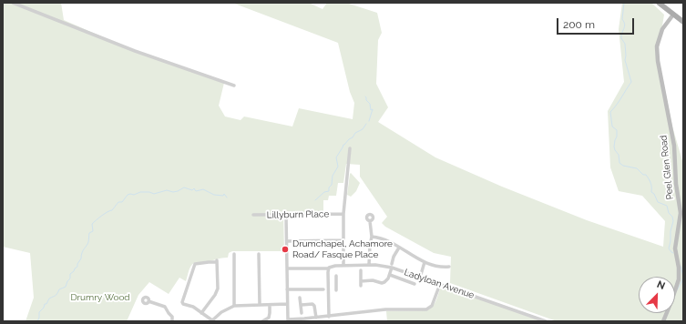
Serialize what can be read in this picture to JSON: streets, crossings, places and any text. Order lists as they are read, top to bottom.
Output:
{
  "streets": {
    "street": ["Peel Glen Road", "Lillyburn Place", "Ladyloan Avenue"]
  },
  "parks": ["Drumry Wood"],
  "places": ["Drumchapel, Achamore Road/ Fasque Place"],
  "scale_bar": "200 m",
  "north": "top right"
}
